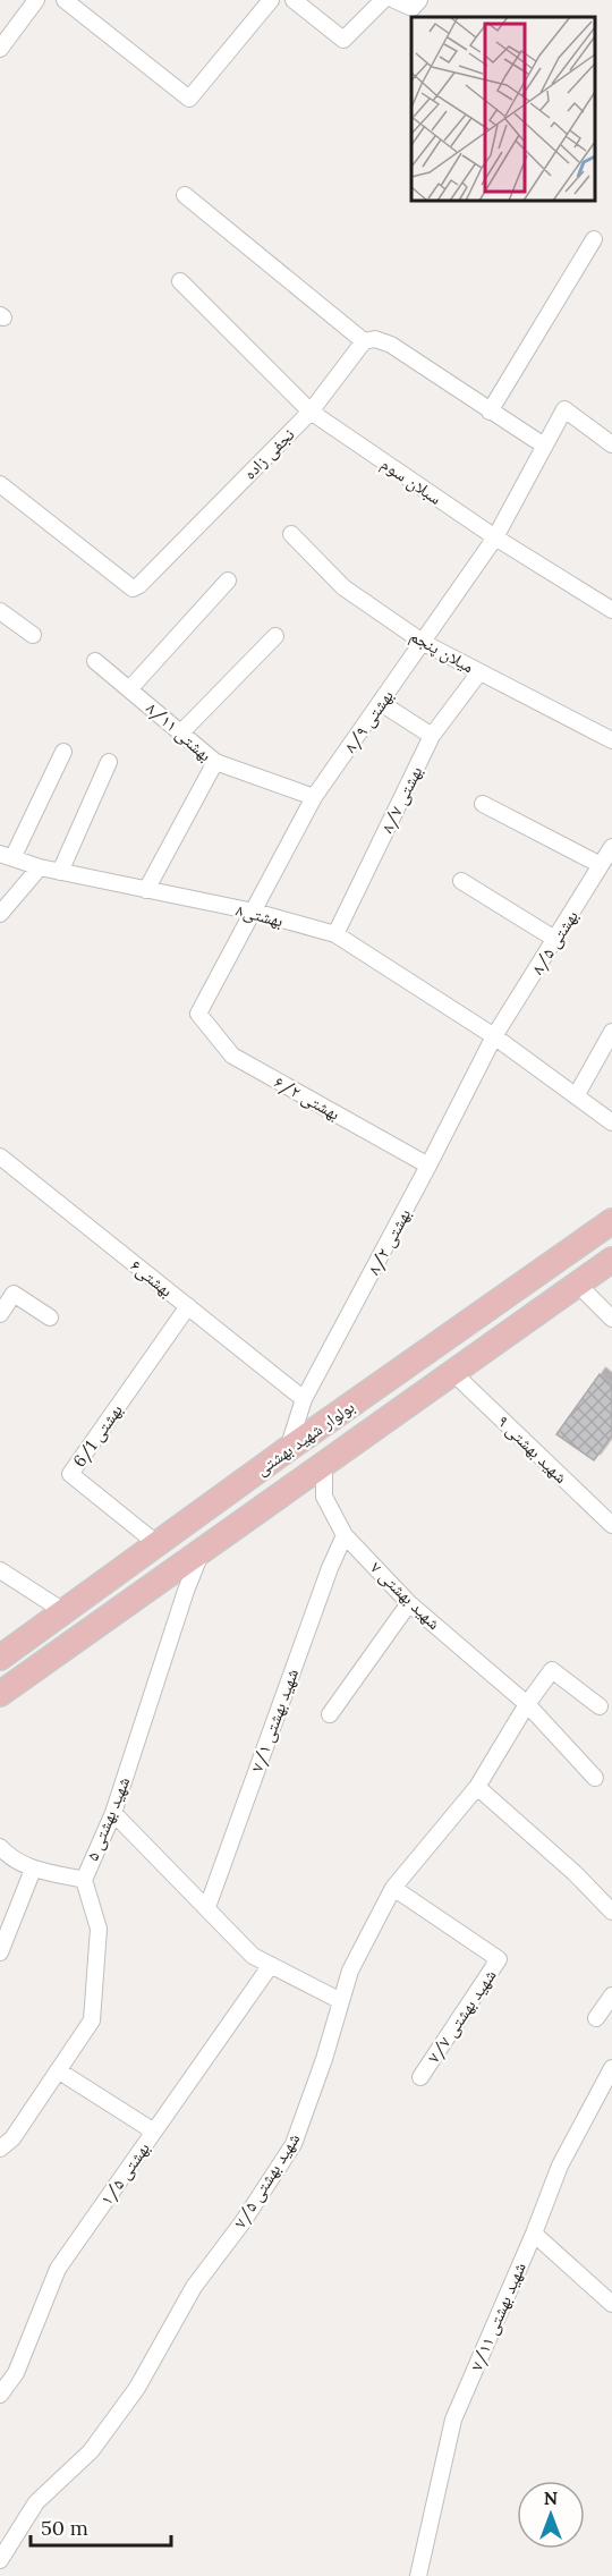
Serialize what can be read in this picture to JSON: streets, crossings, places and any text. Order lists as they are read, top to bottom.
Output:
{
  "streets": {
    "main road": ["بولوار شهید بهشتی"],
    "street": [
      "نجفی زاده",
      "سبلان سوم",
      "میلان پنجم",
      "بهشتی ۸/۹",
      "بهشتی ۸/۱۱",
      "بهشتی ۸/۷",
      "بهشتی۸",
      "بهشتی ۸/۵",
      "بهشتی ۶/۲",
      "بهشتی ۸/۲",
      "بهشتی۶",
      "بهشتی 6/1",
      "شهید بهشتی ۹",
      "شهید بهشتی ۷",
      "شهید بهشتی ۷/۱",
      "شهید بهشتی ۵",
      "شهید بهشتی ۷/۷",
      "بهشتی ۱/۵",
      "شهید بهشتی ۷/۵",
      "شهید بهشتی ۷/۱۱"
    ]
  },
  "crossings": [
    ["نجفی زاده", "سبلان سوم"],
    ["سبلان سوم", "بهشتی ۸/۹"],
    ["میلان پنجم", "بهشتی ۸/۹"],
    ["میلان پنجم", "بهشتی ۸/۷"],
    ["بهشتی ۸/۹", "بهشتی۸"],
    ["بهشتی ۸/۹", "بهشتی ۶/۲"],
    ["بهشتی ۸/۱۱", "بهشتی۸"],
    ["بهشتی ۸/۷", "بهشتی۸"],
    ["بهشتی۸", "بهشتی ۸/۵"],
    ["بهشتی۸", "بهشتی ۸/۲"],
    ["بهشتی ۸/۵", "بهشتی ۸/۲"],
    ["بهشتی ۶/۲", "بهشتی ۸/۲"],
    ["بهشتی ۸/۲", "بهشتی۶"],
    ["بهشتی ۸/۲", "بولوار شهید بهشتی"],
    ["بهشتی۶", "بهشتی 6/1"],
    ["بهشتی 6/1", "بولوار شهید بهشتی"],
    ["بولوار شهید بهشتی", "شهید بهشتی ۹"],
    ["بولوار شهید بهشتی", "شهید بهشتی ۷"],
    ["بولوار شهید بهشتی", "شهید بهشتی ۵"],
    ["شهید بهشتی ۷", "شهید بهشتی ۷/۱"],
    ["شهید بهشتی ۷", "شهید بهشتی ۷/۵"],
    ["شهید بهشتی ۷/۷", "شهید بهشتی ۷/۵"]
  ],
  "scale_bar": "50 m",
  "north": "top"
}
